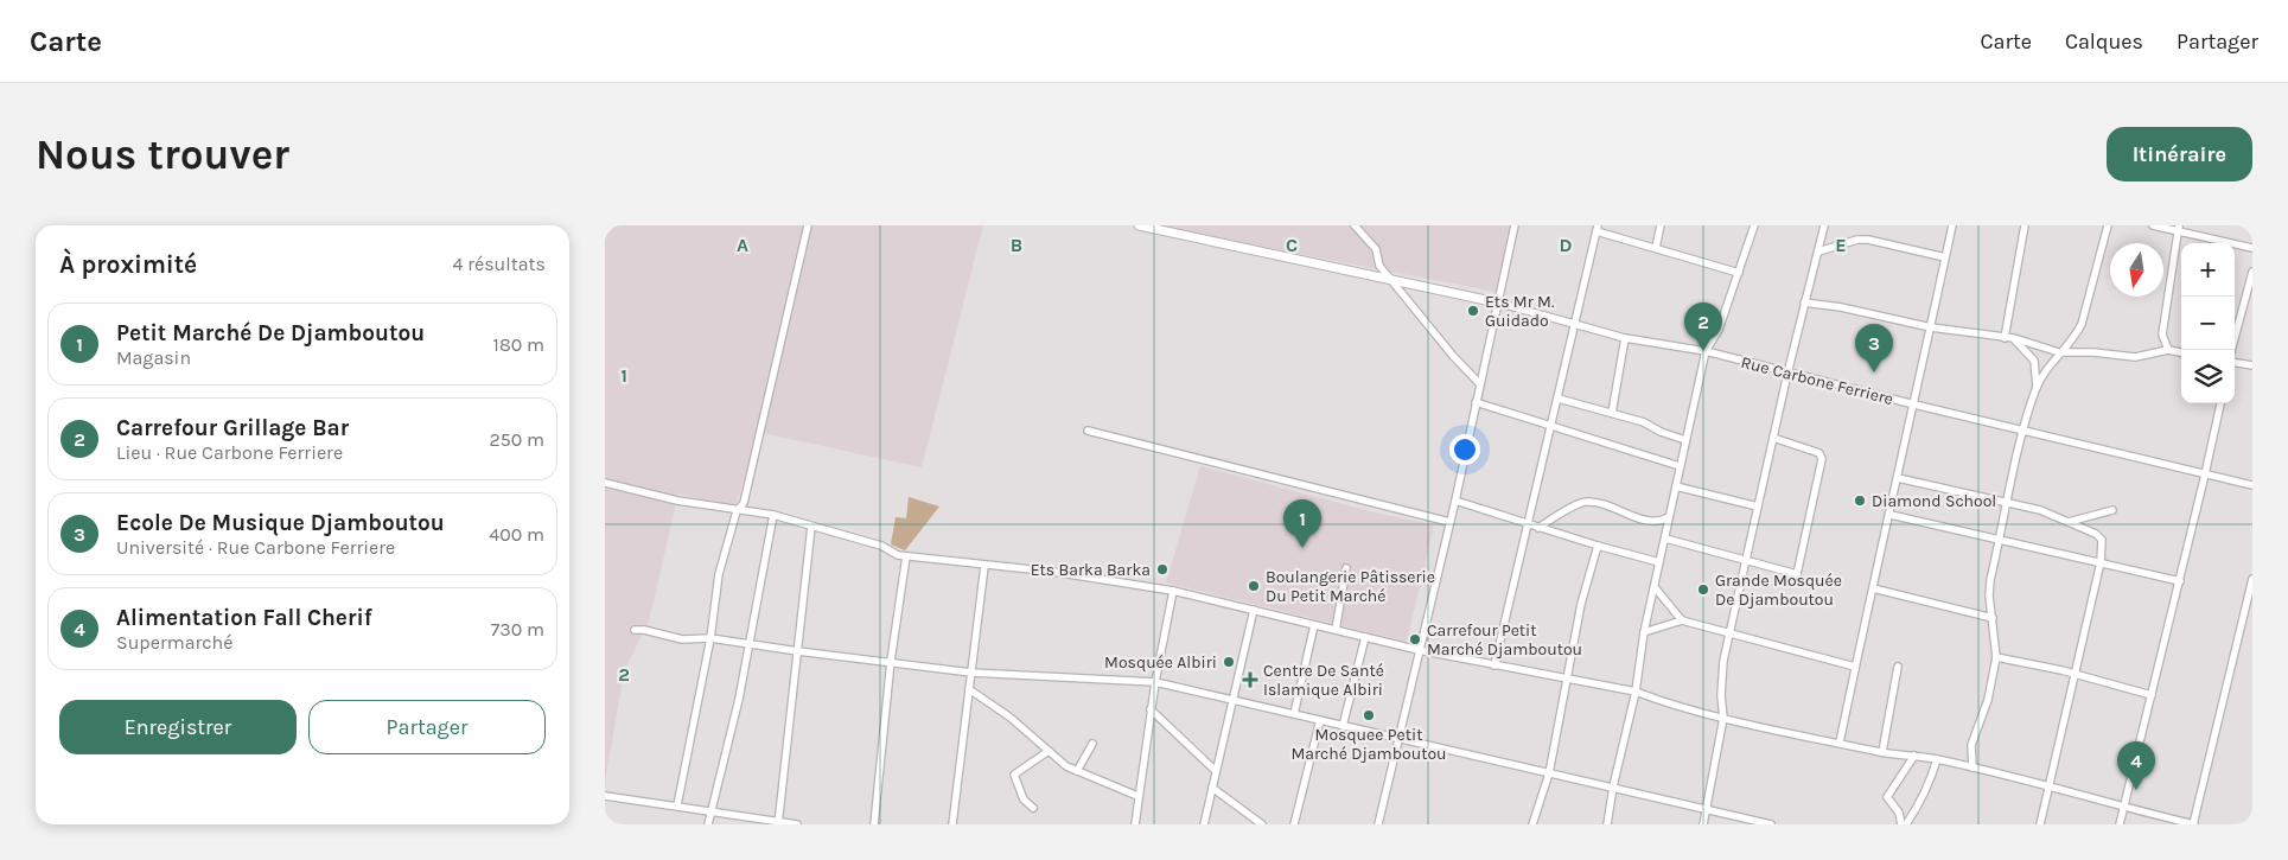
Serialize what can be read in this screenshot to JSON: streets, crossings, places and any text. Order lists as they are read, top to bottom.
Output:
{
  "streets": {
    "street": ["Rue Carbone Ferriere"]
  },
  "places": {
    "other": [
      "Ets Mr M. Guidado",
      "Diamond School",
      "Ets Barka Barka",
      "Boulangerie Pâtisserie Du Petit Marché",
      "Grande Mosquée De Djamboutou",
      "Carrefour Petit Marché Djamboutou",
      "Mosquée Albiri",
      "Mosquee Petit Marché Djamboutou"
    ],
    "health": ["Centre De Santé Islamique Albiri"]
  },
  "north": "bottom",
  "page": {
    "header": "Carte",
    "nav": ["Carte", "Calques", "Partager"],
    "buttons": [
      "Itinéraire",
      ["Enregistrer", "Partager"]
    ],
    "title": "Nous trouver",
    "heading": ["À proximité", "4 résultats"],
    "map_buttons": ["+", "−"],
    "list": [
      {
        "mark": "1",
        "name": "Petit Marché De Djamboutou",
        "note": "Magasin",
        "value": "180 m"
      },
      {
        "mark": "2",
        "name": "Carrefour Grillage Bar",
        "note": "Lieu · Rue Carbone Ferriere",
        "value": "250 m"
      },
      {
        "mark": "3",
        "name": "Ecole De Musique Djamboutou",
        "note": "Université · Rue Carbone Ferriere",
        "value": "400 m"
      },
      {
        "mark": "4",
        "name": "Alimentation Fall Cherif",
        "note": "Supermarché",
        "value": "730 m"
      }
    ],
    "pins": [
      "2",
      "3",
      "1",
      "4"
    ]
  },
  "grid": {
    "columns": [
      "A",
      "B",
      "C",
      "D",
      "E"
    ],
    "rows": ["1", "2"]
  }
}
